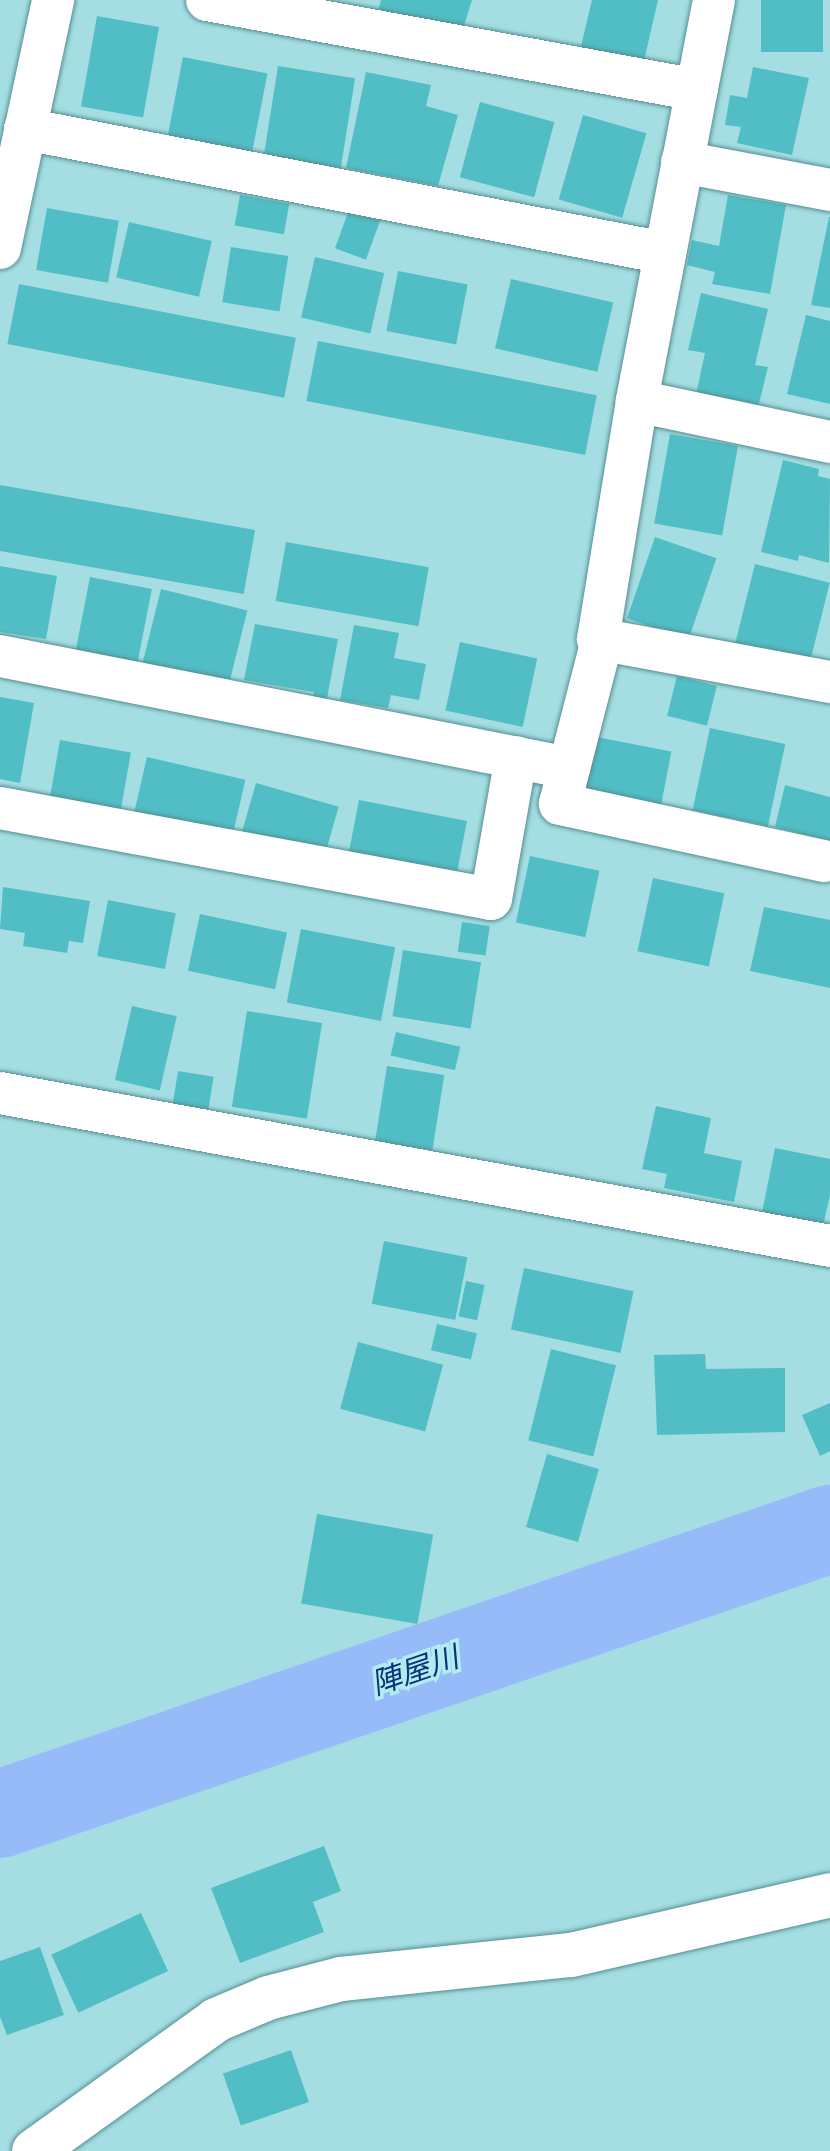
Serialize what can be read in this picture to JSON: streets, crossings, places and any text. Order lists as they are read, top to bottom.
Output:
{
  "water": ["陣屋川"]
}
